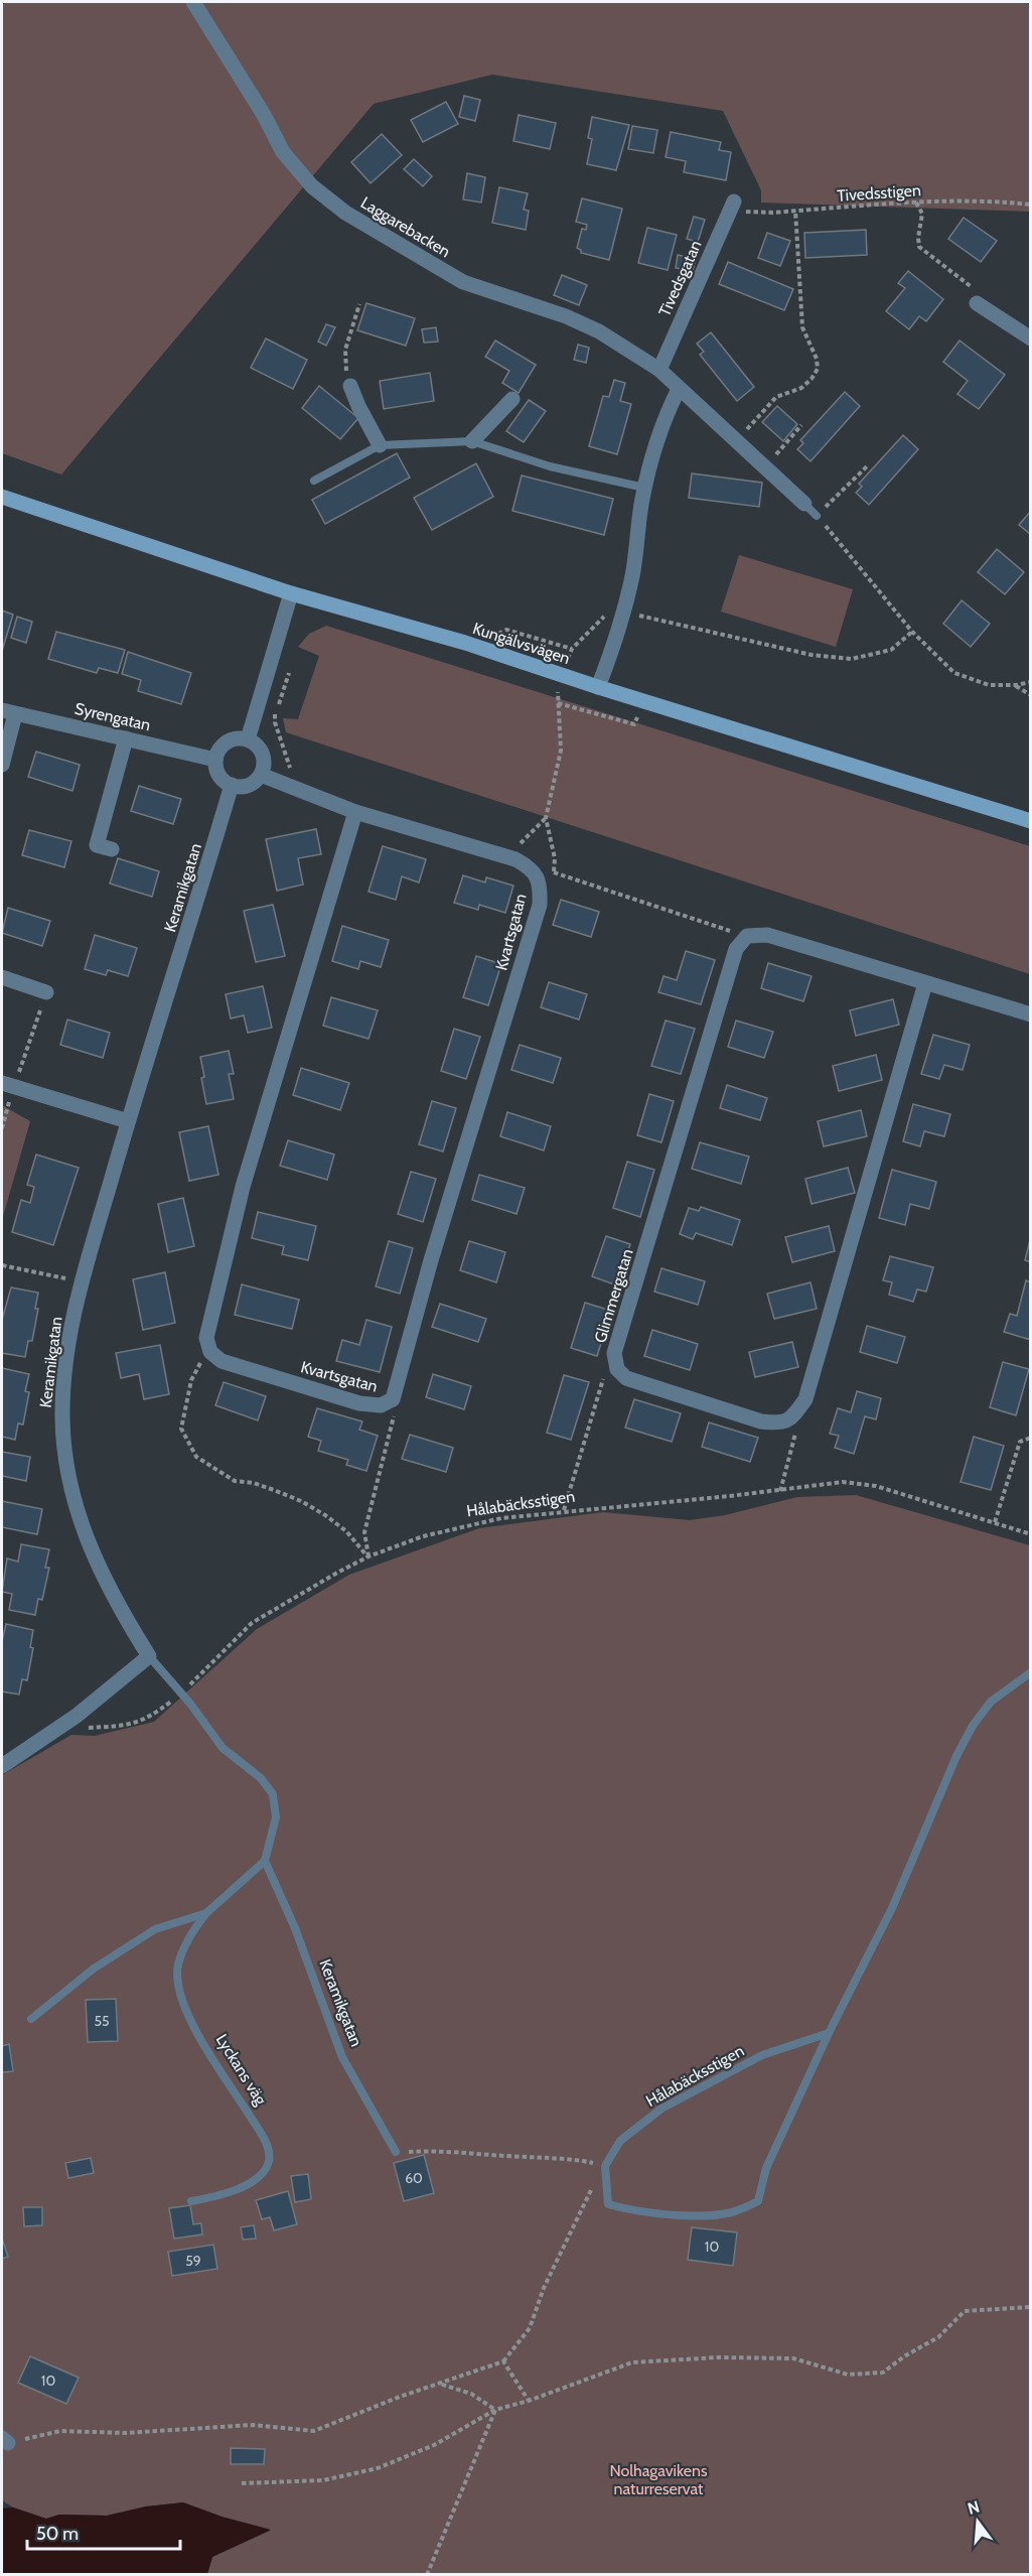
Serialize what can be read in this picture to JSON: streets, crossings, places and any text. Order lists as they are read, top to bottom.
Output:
{
  "streets": {
    "main road": ["Kungälvsvägen"],
    "street": [
      "Laggarebacken",
      "Tivedsgatan",
      "Syrengatan",
      "Keramikgatan",
      "Kvartsgatan",
      "Glimmergatan"
    ],
    "lane": ["Hålabäcksstigen", "Lyckans väg"],
    "path": ["Tivedsstigen"]
  },
  "crossings": [
    ["Tivedsstigen", "Tivedsgatan"],
    ["Laggarebacken", "Tivedsgatan"],
    ["Syrengatan", "Keramikgatan"],
    ["Keramikgatan", "Hålabäcksstigen"]
  ],
  "parks": ["Nolhagavikens naturreservat"],
  "house_numbers": [
    "55",
    "60",
    "10",
    "59",
    "10"
  ],
  "scale_bar": "50 m",
  "north": "top"
}
